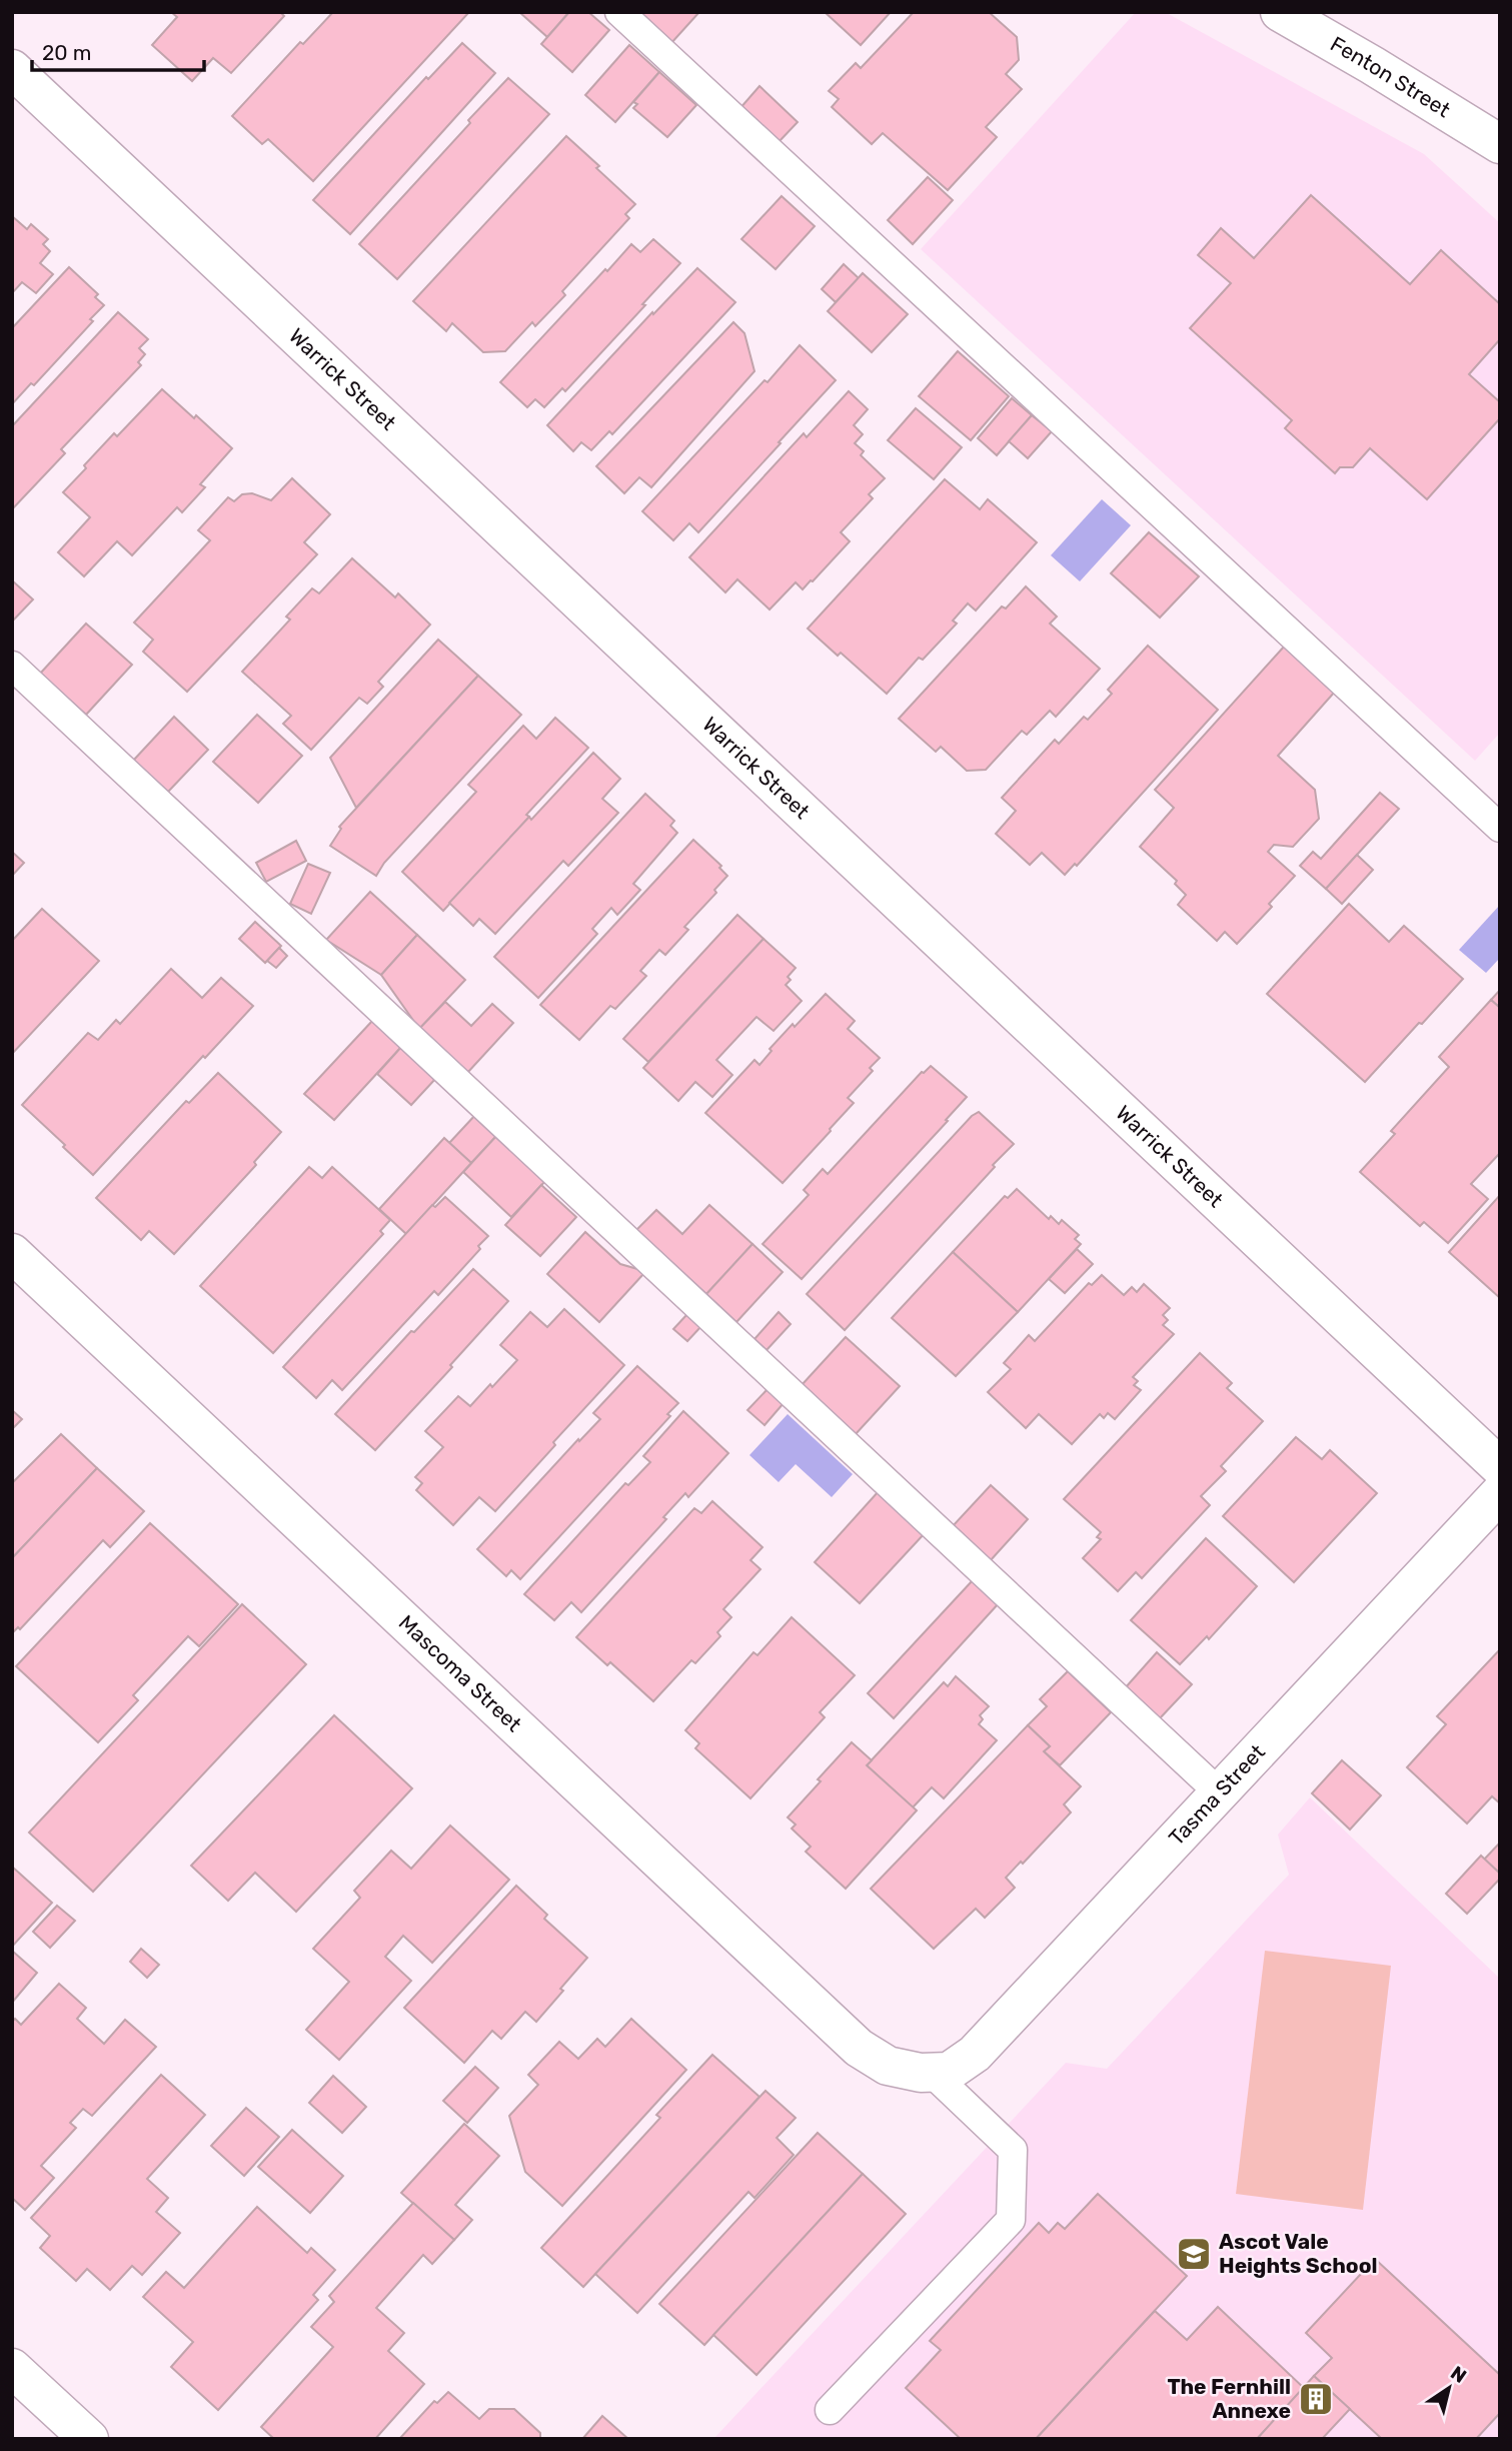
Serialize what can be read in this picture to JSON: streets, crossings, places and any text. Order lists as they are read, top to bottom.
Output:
{
  "streets": {
    "street": [
      "Fenton Street",
      "Warrick Street",
      "Mascoma Street",
      "Tasma Street"
    ]
  },
  "crossings": [
    ["Mascoma Street", "Tasma Street"]
  ],
  "places": {
    "school or university": ["Ascot Vale Heights School"],
    "building": ["The Fernhill Annexe"]
  },
  "scale_bar": "20 m",
  "north": "top right"
}
